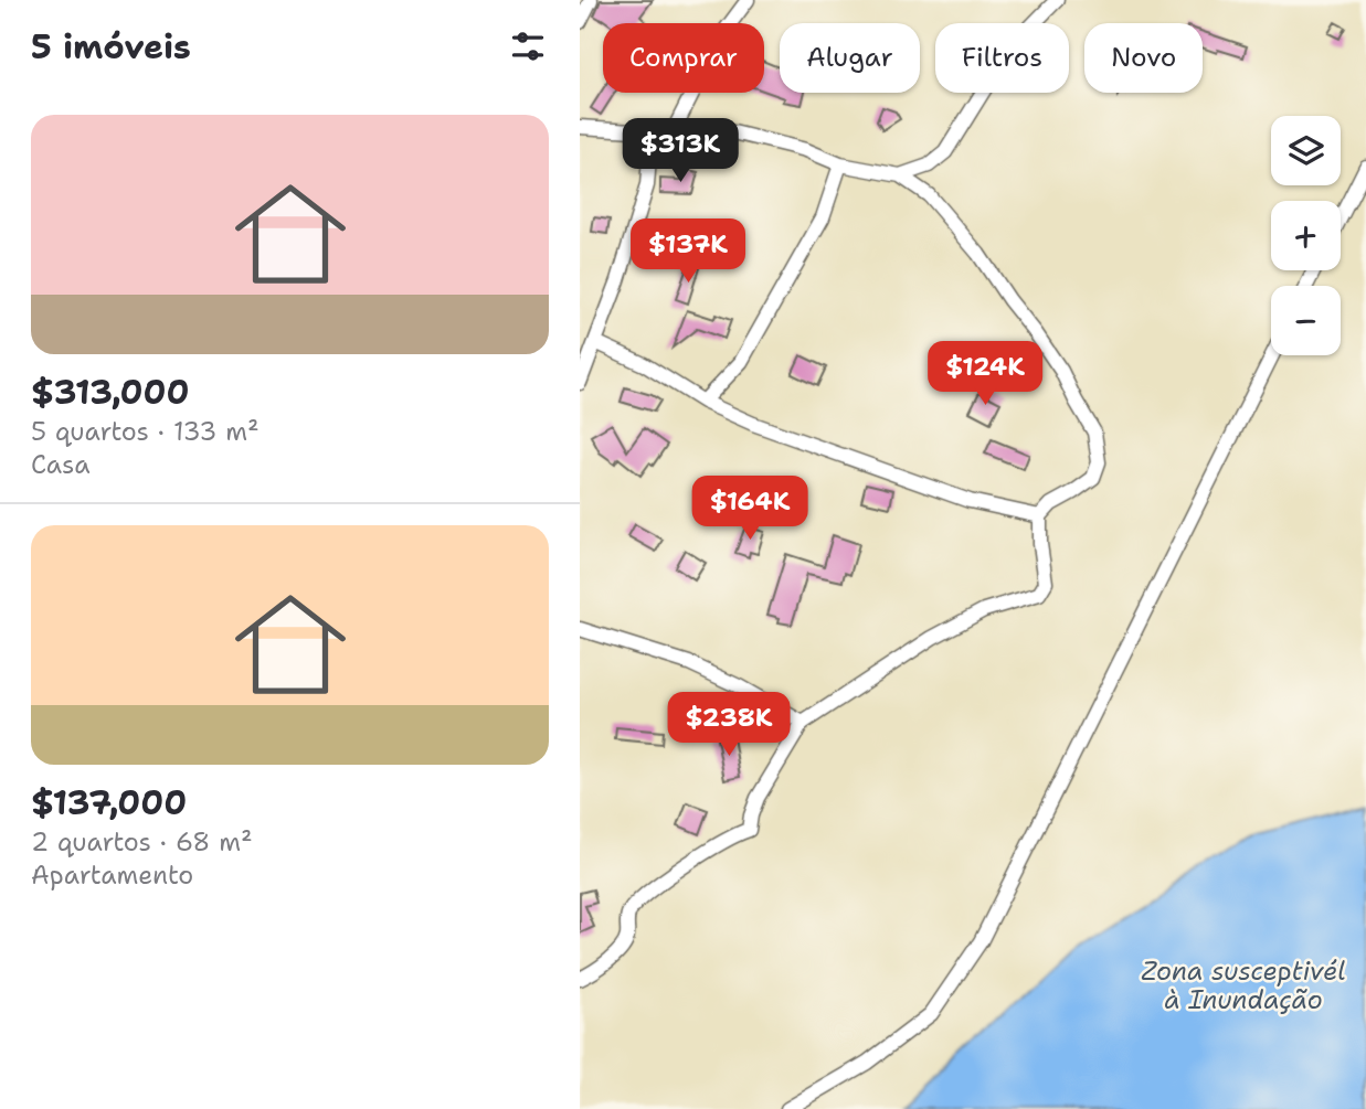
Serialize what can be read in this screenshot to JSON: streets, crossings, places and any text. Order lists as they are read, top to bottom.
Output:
{
  "water": ["Zona susceptivél à Inundação"],
  "page": {
    "heading": "5 imóveis",
    "chip": [
      "Comprar",
      "Alugar",
      "Filtros",
      "Novo"
    ],
    "list": [
      {
        "name": "$313,000",
        "note": "5 quartos · 133 m² · Casa"
      },
      {
        "name": "$137,000",
        "note": "2 quartos · 68 m² · Apartamento"
      }
    ],
    "map_buttons": ["+", "−"],
    "price": [
      "$313K",
      "$137K",
      "$124K",
      "$164K",
      "$238K"
    ]
  }
}
